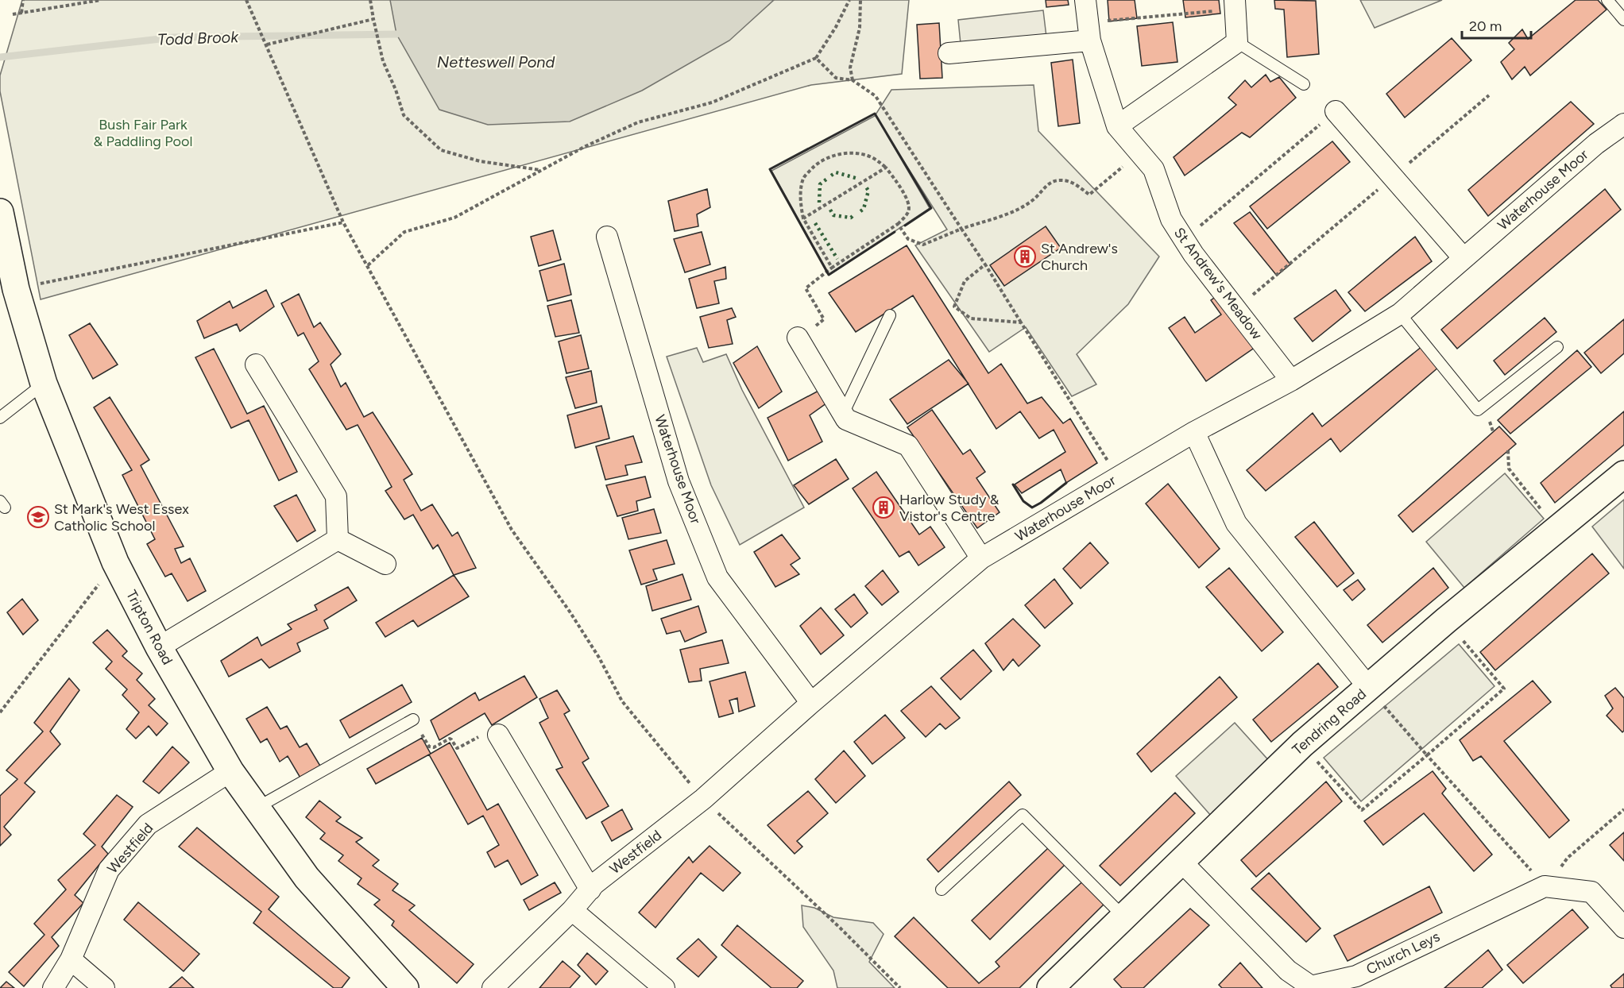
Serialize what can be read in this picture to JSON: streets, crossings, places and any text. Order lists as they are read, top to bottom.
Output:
{
  "streets": {
    "street": [
      "Waterhouse Moor",
      "St Andrew's Meadow",
      "Tripton Road",
      "Tendring Road",
      "Westfield",
      "Church Leys"
    ]
  },
  "crossings": [
    ["Waterhouse Moor", "St Andrew's Meadow"],
    ["Waterhouse Moor", "Westfield"],
    ["Tripton Road", "Westfield"],
    ["Tendring Road", "Church Leys"]
  ],
  "water": ["Todd Brook", "Netteswell Pond"],
  "parks": ["Bush Fair Park & Paddling Pool"],
  "places": {
    "building": ["St Andrew's Church", "Harlow Study & Vistor's Centre"],
    "school or university": ["St Mark's West Essex Catholic School"]
  },
  "scale_bar": "20 m"
}
